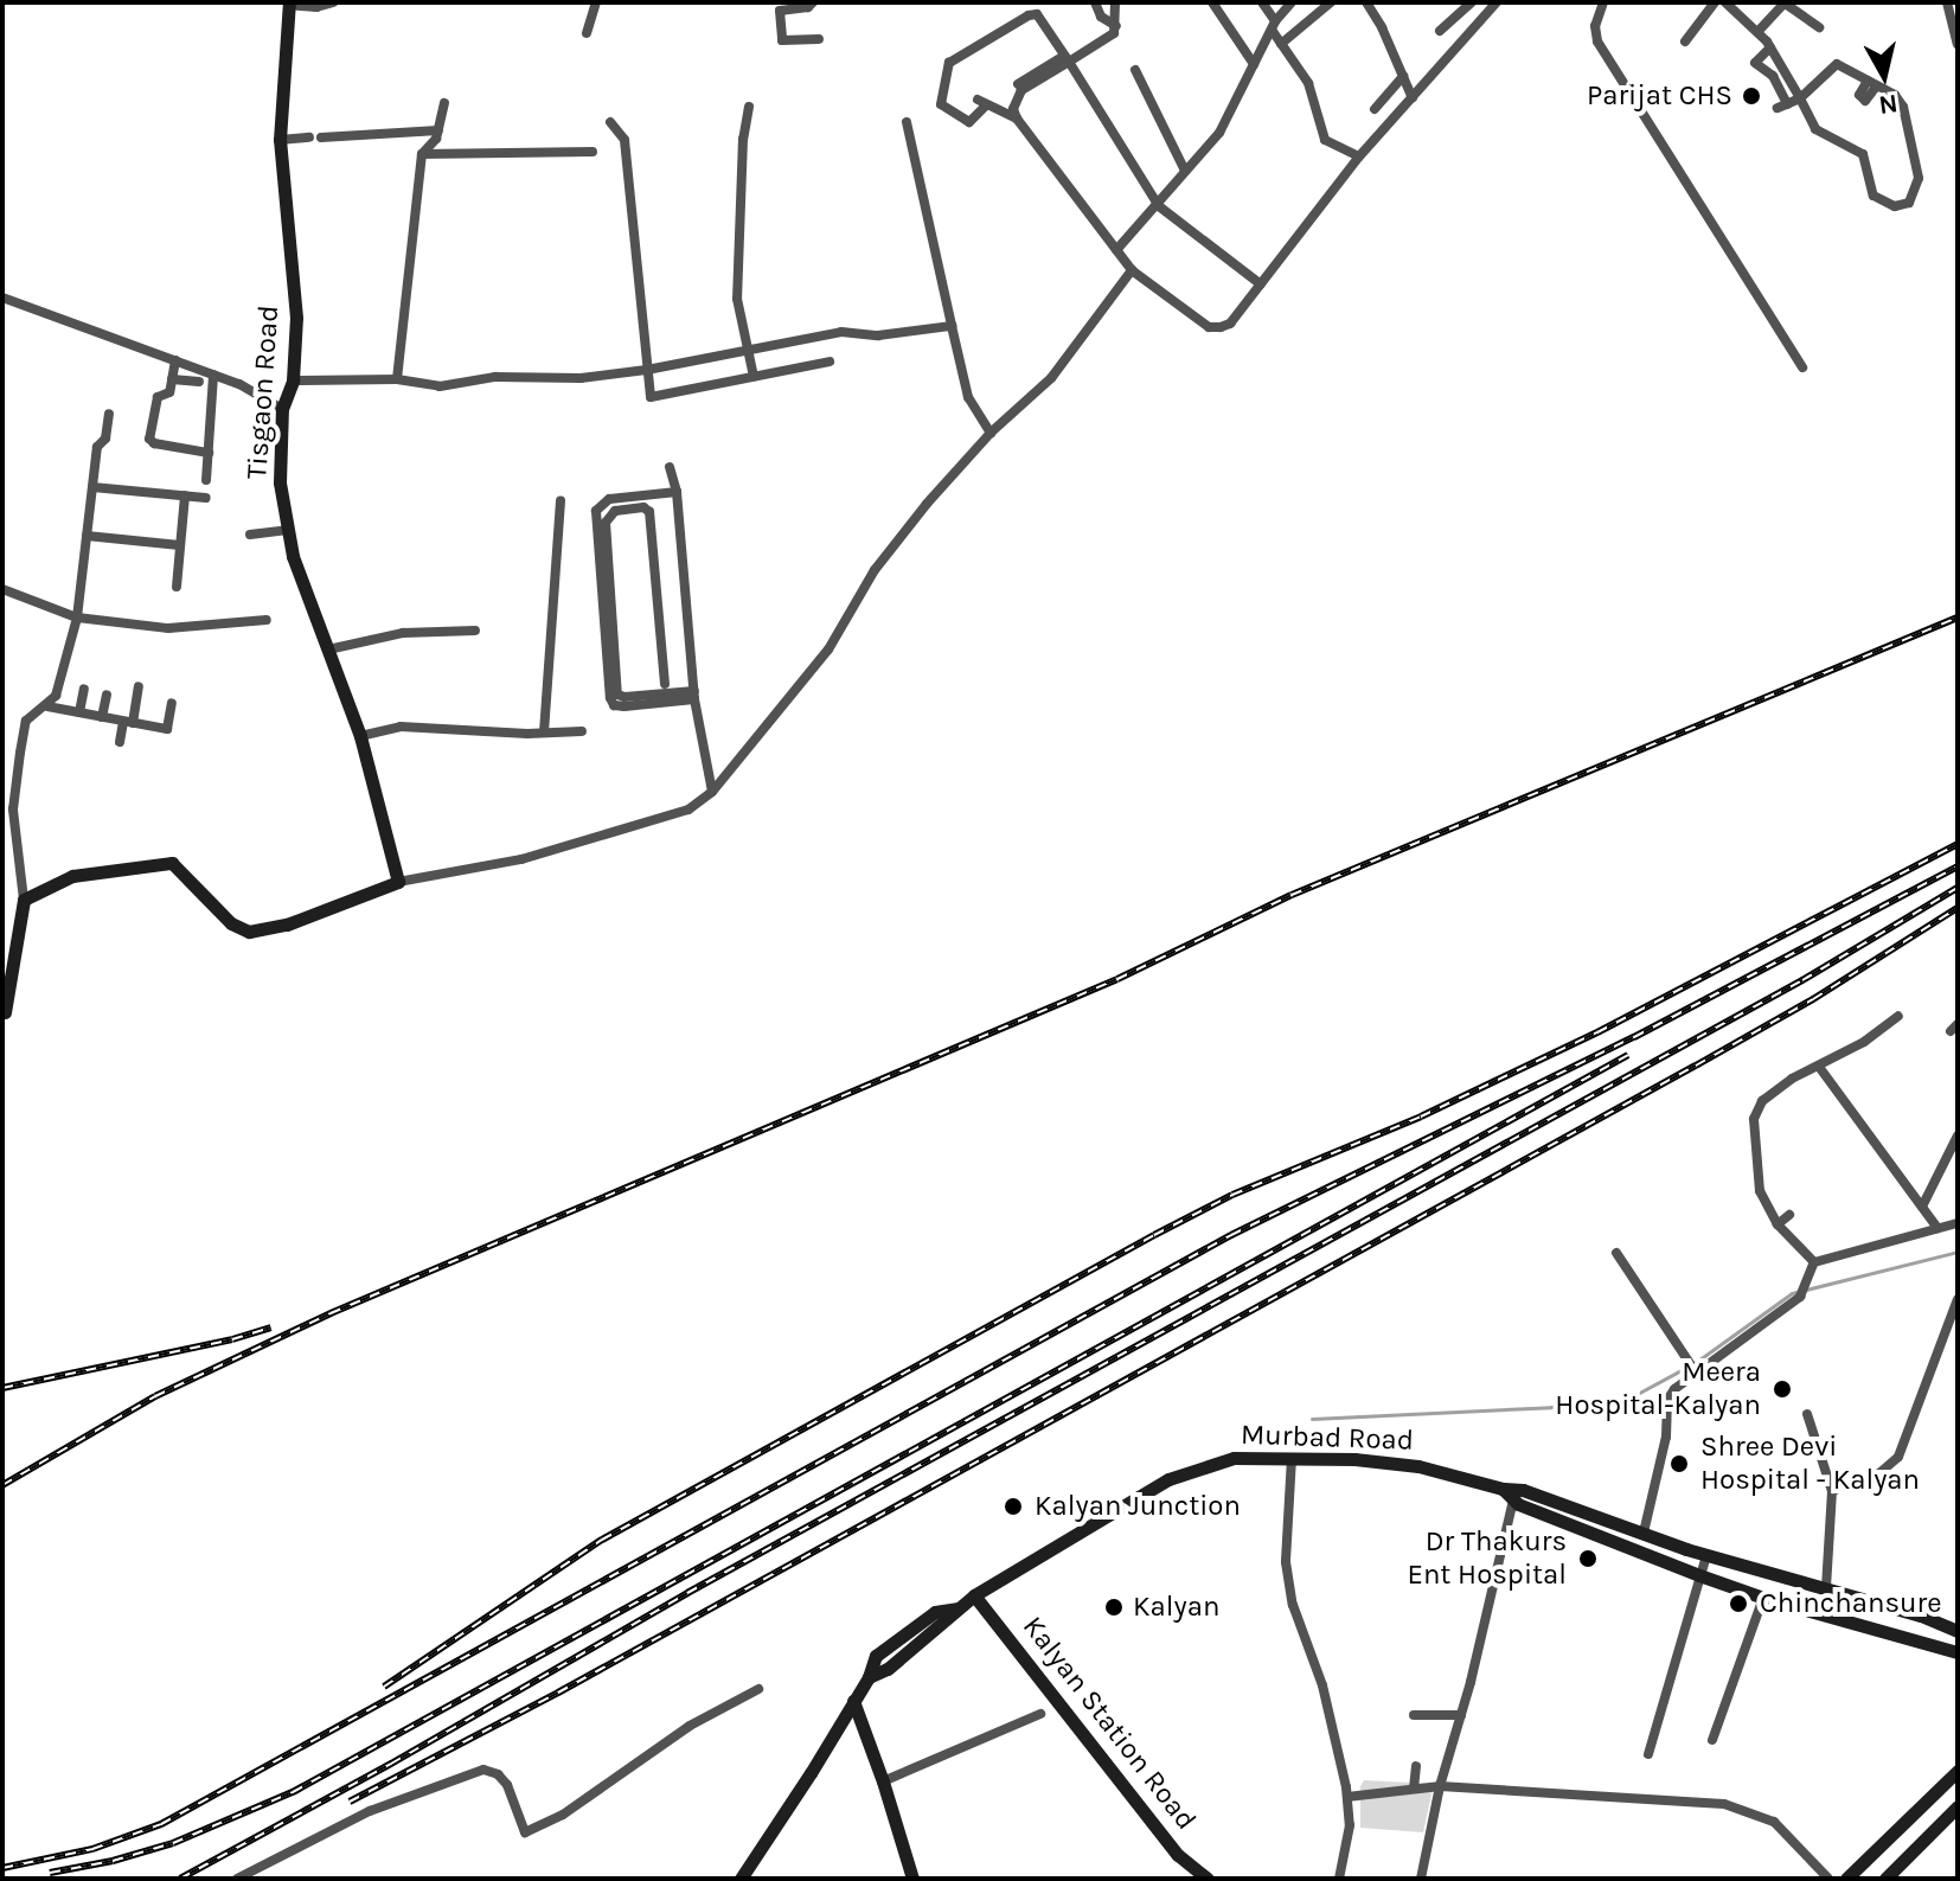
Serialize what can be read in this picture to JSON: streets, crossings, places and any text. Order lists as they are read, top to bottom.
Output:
{
  "streets": {
    "street": ["Tisgaon Road", "Murbad Road", "Kalyan Station Road"]
  },
  "crossings": [
    ["Murbad Road", "Kalyan Station Road"]
  ],
  "places": [
    "Parijat CHS",
    "Meera Hospital-Kalyan",
    "Shree Devi Hospital - Kalyan",
    "Kalyan Junction",
    "Dr Thakurs Ent Hospital",
    "Chinchansure",
    "Kalyan"
  ],
  "north": "bottom"
}
